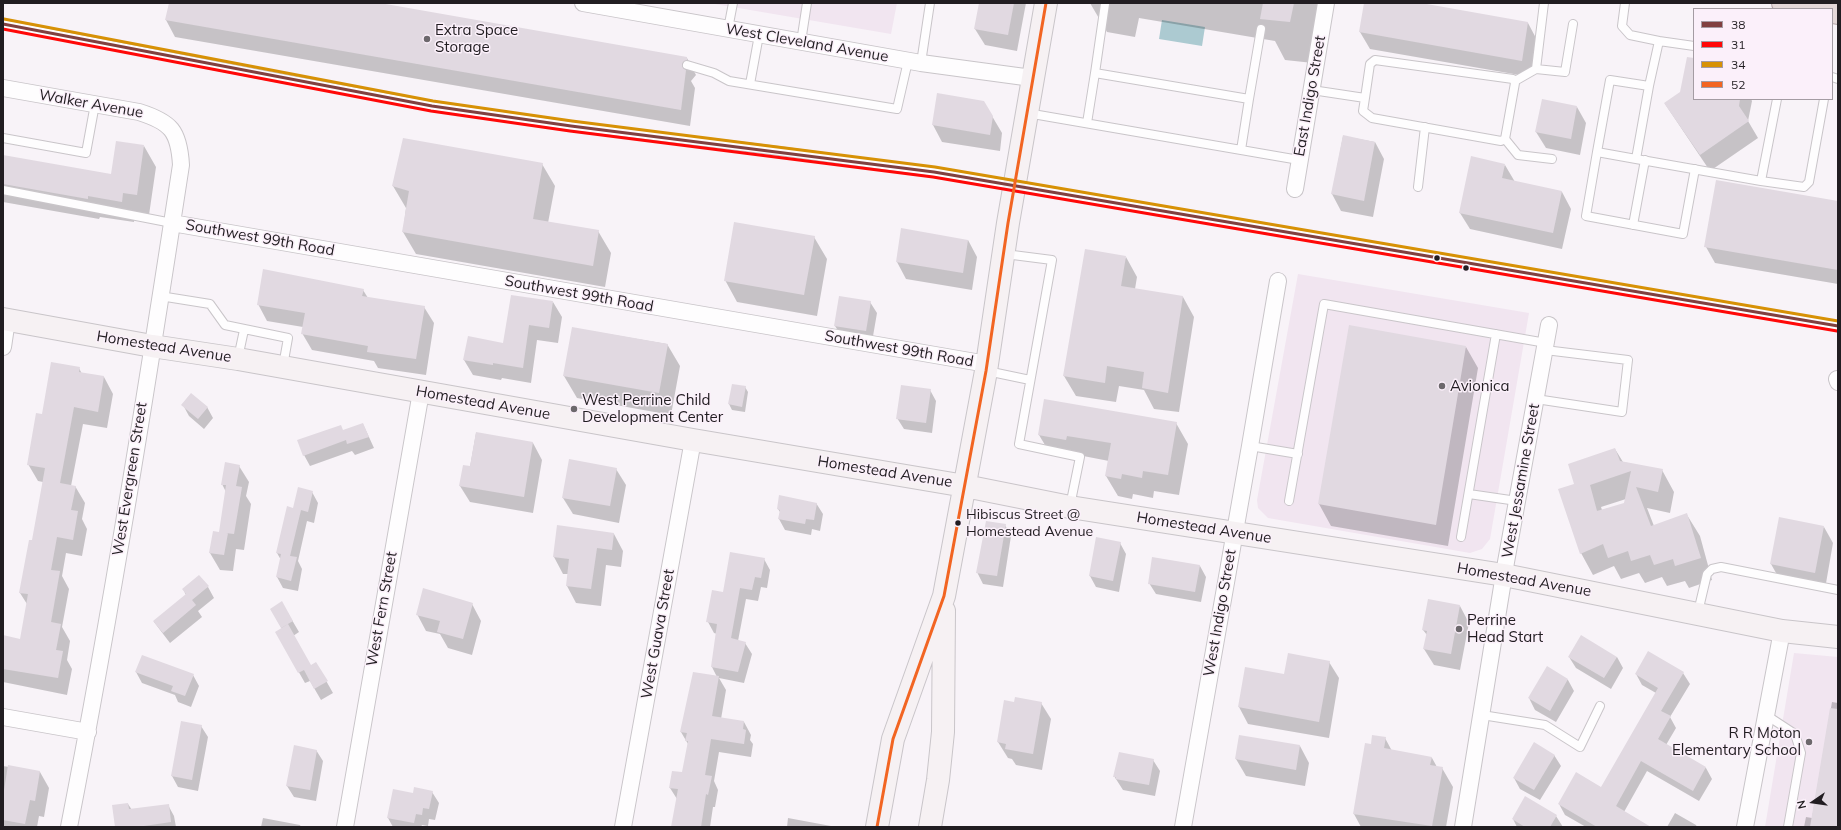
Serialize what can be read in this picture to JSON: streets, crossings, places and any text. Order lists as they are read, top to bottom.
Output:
{
  "streets": {
    "street": [
      "West Cleveland Avenue",
      "East Indigo Street",
      "Walker Avenue",
      "Southwest 99th Road",
      "Homestead Avenue",
      "West Evergreen Street",
      "West Jessamine Street",
      "West Fern Street",
      "West Indigo Street",
      "West Guava Street"
    ]
  },
  "crossings": [
    ["Walker Avenue", "West Evergreen Street"],
    ["Southwest 99th Road", "West Evergreen Street"],
    ["Homestead Avenue", "West Evergreen Street"],
    ["Homestead Avenue", "West Jessamine Street"],
    ["Homestead Avenue", "West Fern Street"],
    ["Homestead Avenue", "West Indigo Street"],
    ["Homestead Avenue", "West Guava Street"]
  ],
  "places": [
    "Extra Space Storage",
    "Avionica",
    "West Perrine Child Development Center",
    "Hibiscus Street @ Homestead Avenue",
    "Perrine Head Start",
    "R R Moton Elementary School"
  ],
  "lines": [
    "transit line 52",
    "transit line 34",
    "transit line 38",
    "transit line 31"
  ],
  "legend": [
    "38",
    "31",
    "34",
    "52"
  ],
  "north": "left"
}
